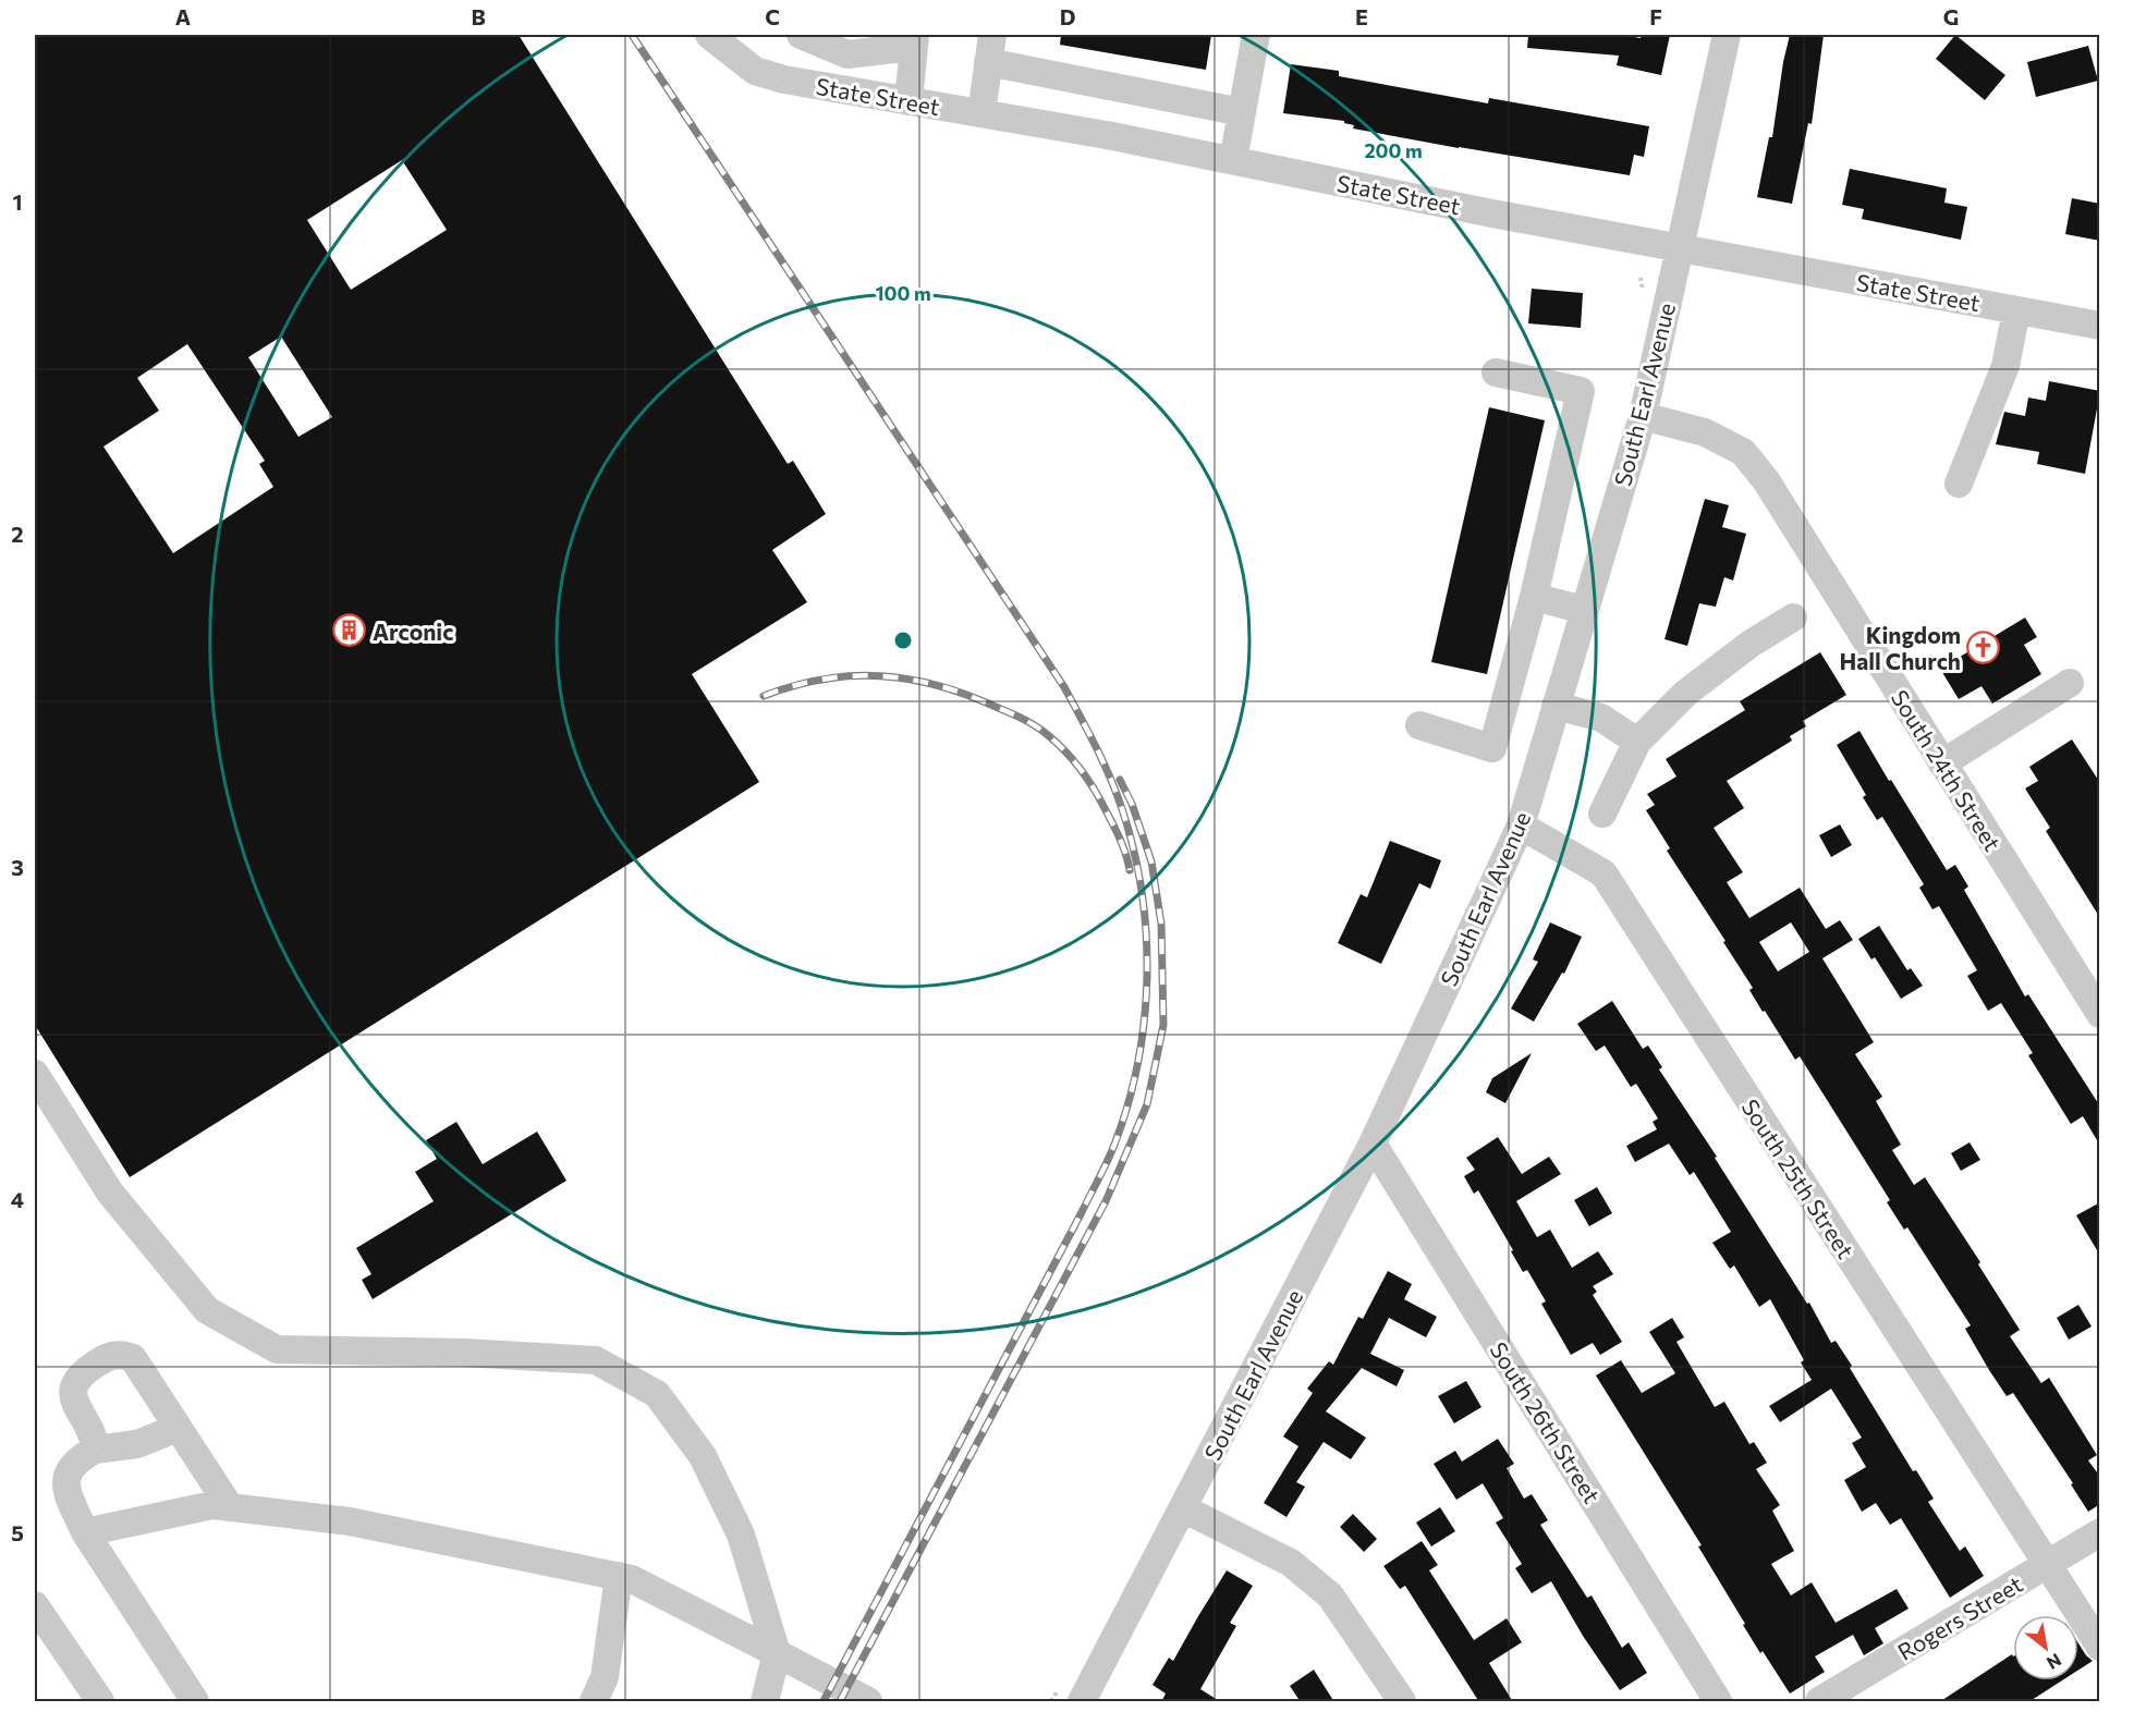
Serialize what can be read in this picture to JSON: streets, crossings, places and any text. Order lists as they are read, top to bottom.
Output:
{
  "streets": {
    "street": [
      "State Street",
      "South Earl Avenue",
      "South 24th Street",
      "South 25th Street",
      "South 26th Street",
      "Rogers Street"
    ]
  },
  "crossings": [
    ["State Street", "South Earl Avenue"],
    ["South Earl Avenue", "South 24th Street"],
    ["South Earl Avenue", "South 25th Street"],
    ["South Earl Avenue", "South 26th Street"],
    ["South 25th Street", "Rogers Street"]
  ],
  "places": {
    "building": ["Arconic"],
    "church": ["Kingdom Hall Church"]
  },
  "north": "bottom right",
  "grid": {
    "columns": [
      "A",
      "B",
      "C",
      "D",
      "E",
      "F",
      "G"
    ],
    "rows": [
      "1",
      "2",
      "3",
      "4",
      "5"
    ]
  },
  "rings": ["200 m", "100 m"]
}
